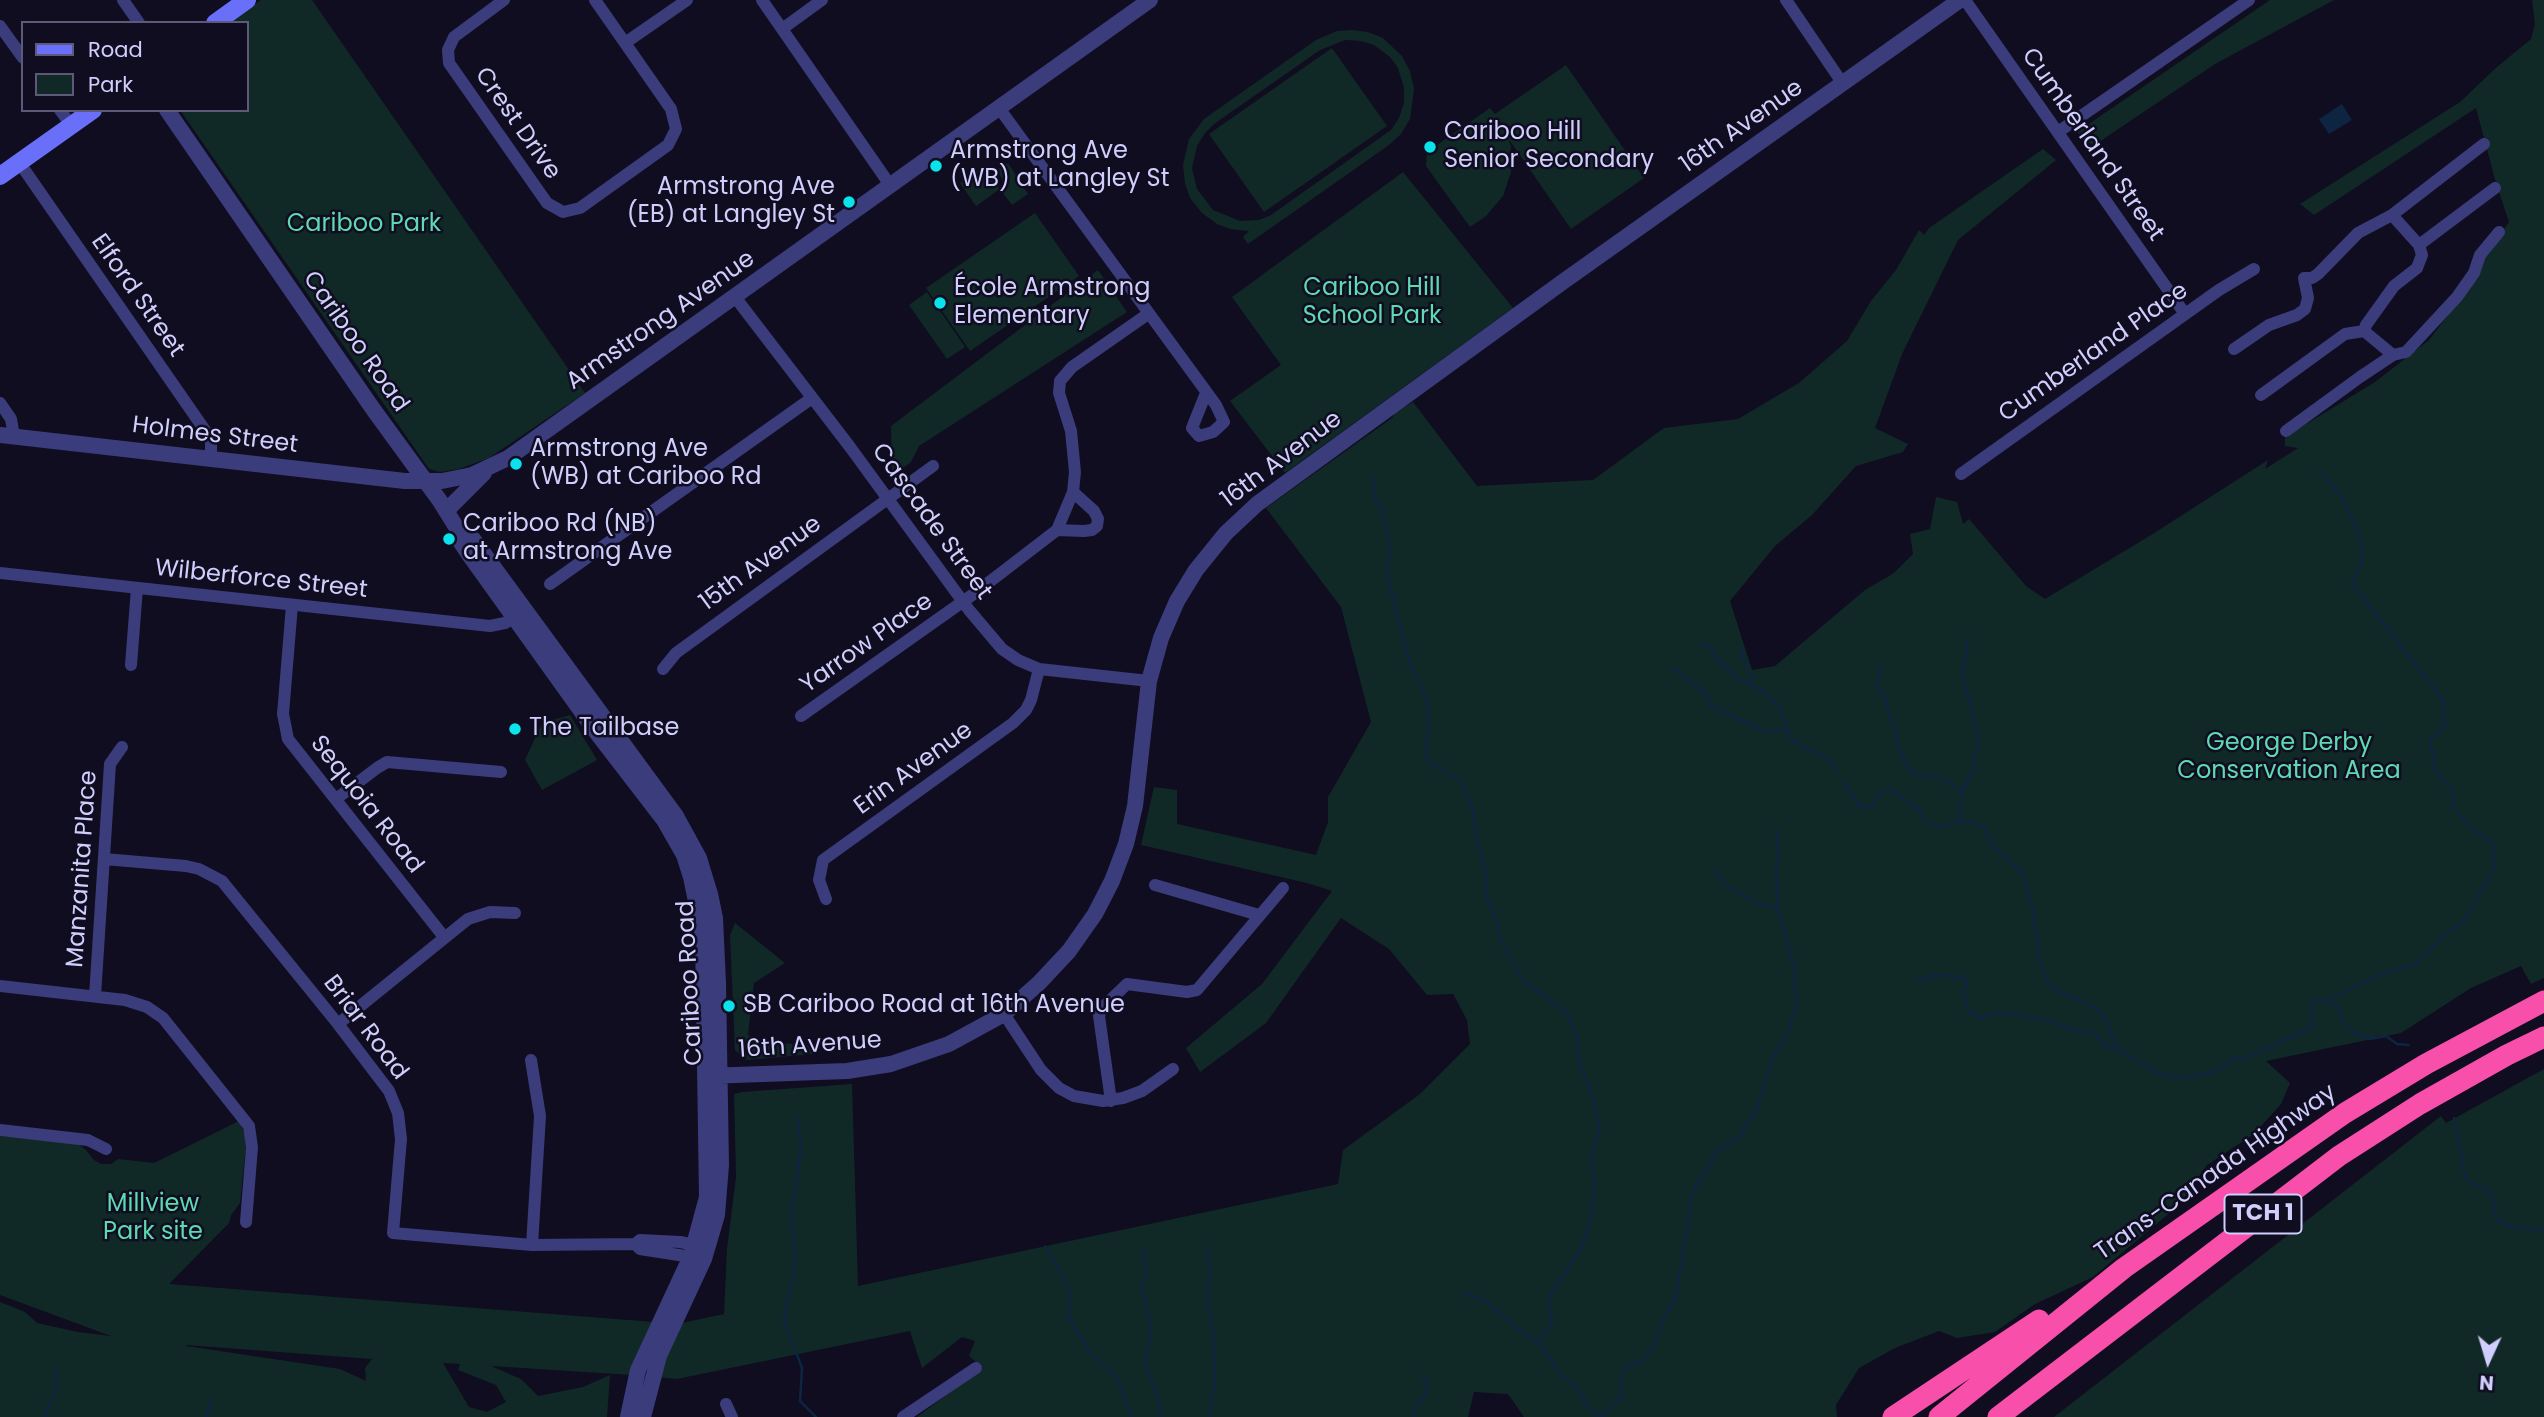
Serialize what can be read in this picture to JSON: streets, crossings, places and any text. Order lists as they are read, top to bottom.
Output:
{
  "streets": {
    "highway": ["Trans-Canada Highway", "TCH 1"],
    "street": [
      "Crest Drive",
      "16th Avenue",
      "Cumberland Street",
      "Elford Street",
      "Armstrong Avenue",
      "Cariboo Road",
      "Cumberland Place",
      "Holmes Street",
      "Cascade Street",
      "15th Avenue",
      "Wilberforce Street",
      "Yarrow Place",
      "Erin Avenue",
      "Sequoia Road",
      "Manzanita Place",
      "Briar Road"
    ]
  },
  "crossings": [
    ["16th Avenue", "Cumberland Street"],
    ["16th Avenue", "Cariboo Road"],
    ["16th Avenue", "Cascade Street"],
    ["Cumberland Street", "Cumberland Place"],
    ["Elford Street", "Holmes Street"],
    ["Armstrong Avenue", "Cariboo Road"],
    ["Armstrong Avenue", "Holmes Street"],
    ["Armstrong Avenue", "Cascade Street"],
    ["Cariboo Road", "Holmes Street"],
    ["Cariboo Road", "Wilberforce Street"],
    ["Cariboo Road", "Briar Road"],
    ["Cascade Street", "15th Avenue"],
    ["Cascade Street", "Yarrow Place"],
    ["Cascade Street", "Erin Avenue"],
    ["Wilberforce Street", "Sequoia Road"],
    ["Manzanita Place", "Briar Road"]
  ],
  "parks": [
    "Cariboo Park",
    "Cariboo Hill School Park",
    "George Derby Conservation Area",
    "Millview Park site"
  ],
  "places": [
    "Cariboo Hill Senior Secondary",
    "Armstrong Ave (WB) at Langley St",
    "Armstrong Ave (EB) at Langley St",
    "École Armstrong Elementary",
    "Armstrong Ave (WB) at Cariboo Rd",
    "Cariboo Rd (NB) at Armstrong Ave",
    "The Tailbase",
    "SB Cariboo Road at 16th Avenue"
  ],
  "legend": ["Road", "Park"],
  "north": "bottom"
}
